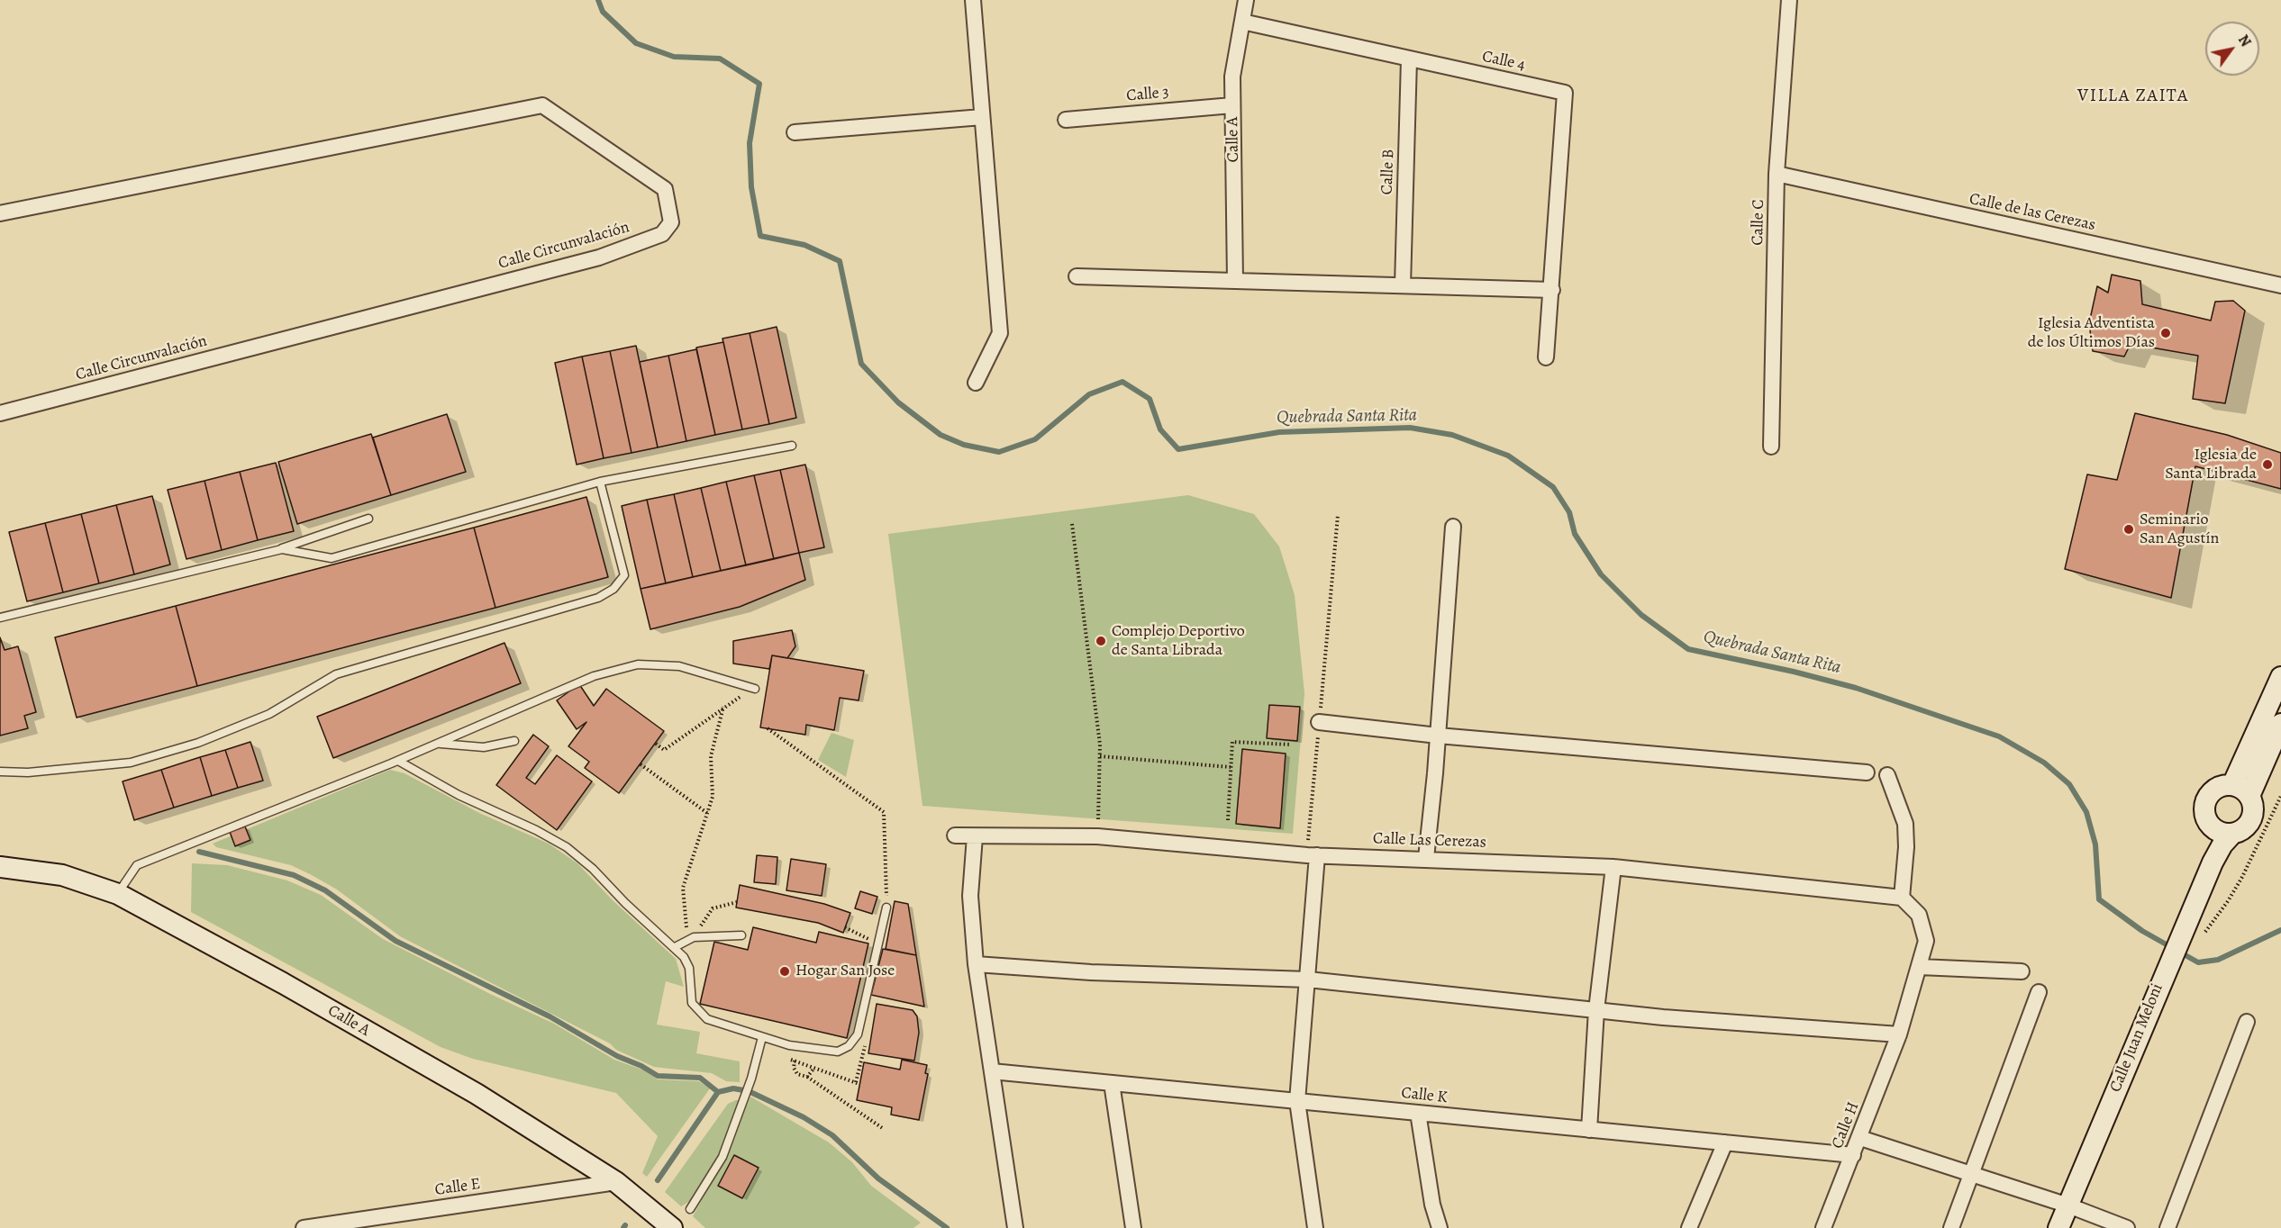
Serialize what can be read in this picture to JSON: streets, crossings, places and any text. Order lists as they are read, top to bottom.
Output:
{
  "streets": {
    "street": [
      "Calle 4",
      "Calle 3",
      "Calle A",
      "Calle B",
      "Calle de las Cerezas",
      "Calle C",
      "Calle Circunvalación",
      "Calle Las Cerezas",
      "Calle Juan Meloni",
      "Calle K",
      "Calle H",
      "Calle E"
    ]
  },
  "crossings": [
    ["Calle 4", "Calle A"],
    ["Calle 4", "Calle B"],
    ["Calle 3", "Calle A"],
    ["Calle A", "Calle E"],
    ["Calle de las Cerezas", "Calle C"],
    ["Calle Las Cerezas", "Calle H"],
    ["Calle K", "Calle H"]
  ],
  "districts": ["VILLA ZAITA"],
  "water": ["Quebrada Santa Rita"],
  "places": [
    "Iglesia Adventista de los Últimos Días",
    "Iglesia de Santa Librada",
    "Seminario San Agustín",
    "Complejo Deportivo de Santa Librada",
    "Hogar San Jose"
  ],
  "north": "top right"
}
